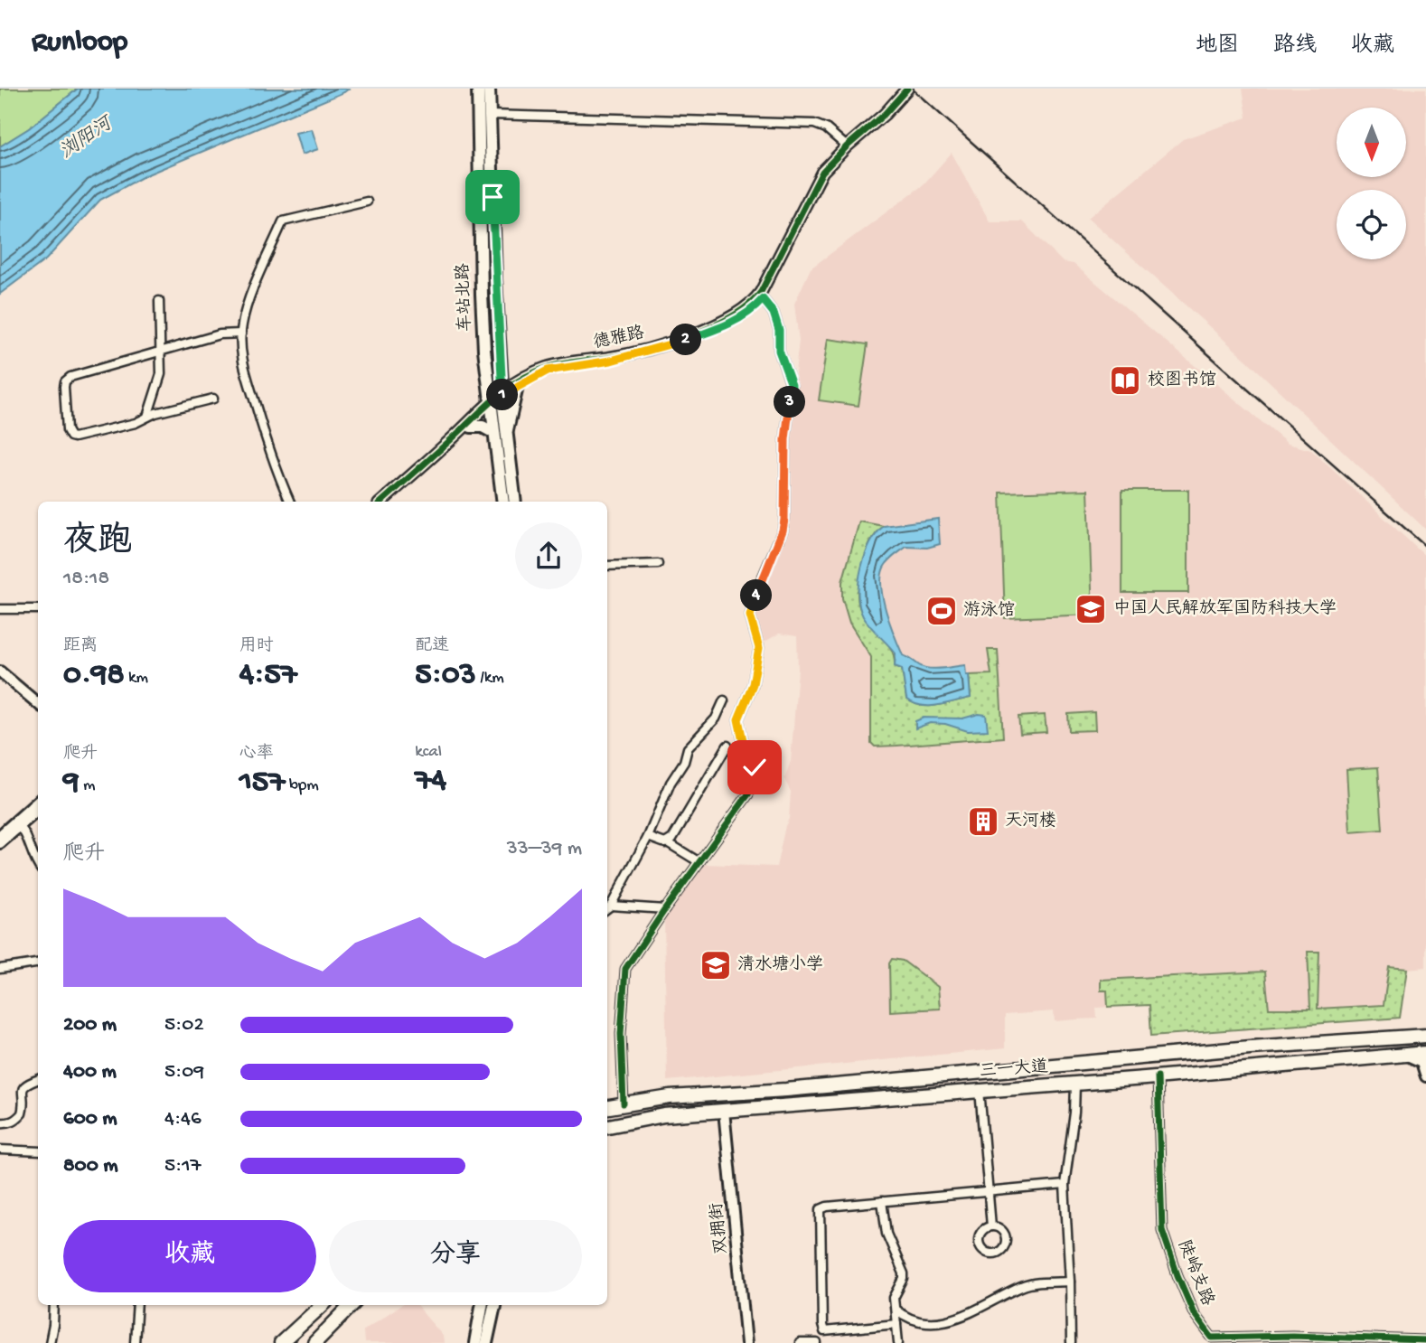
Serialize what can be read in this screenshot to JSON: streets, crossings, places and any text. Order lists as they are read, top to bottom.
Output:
{
  "streets": {
    "highway": ["三一大道"],
    "main road": ["车站北路"],
    "street": ["德雅路", "双拥街", "陡岭支路"]
  },
  "crossings": [
    ["车站北路", "德雅路"],
    ["三一大道", "双拥街"],
    ["三一大道", "陡岭支路"]
  ],
  "water": ["浏阳河"],
  "places": {
    "library": ["校图书馆"],
    "school or university": ["中国人民解放军国防科技大学", "清水塘小学"],
    "sports": ["游泳馆"],
    "building": ["天河楼"]
  },
  "north": "bottom",
  "page": {
    "header": "Runloop",
    "nav": ["地图", "路线", "收藏"],
    "pins": [
      "2",
      "1",
      "3",
      "4"
    ],
    "heading": ["夜跑", "18:18"],
    "stats": [
      ["距离", "0.98 km"],
      ["用时", "4:57"],
      ["配速", "5:03 /km"],
      ["爬升", "9 m"],
      ["心率", "157 bpm"],
      ["kcal", "74"]
    ],
    "chart": ["爬升", "33–39 m"],
    "list": [
      {
        "name": "200 m",
        "note": "5:02"
      },
      {
        "name": "400 m",
        "note": "5:09"
      },
      {
        "name": "600 m",
        "note": "4:46"
      },
      {
        "name": "800 m",
        "note": "5:17"
      }
    ],
    "buttons": ["收藏", "分享"]
  }
}
